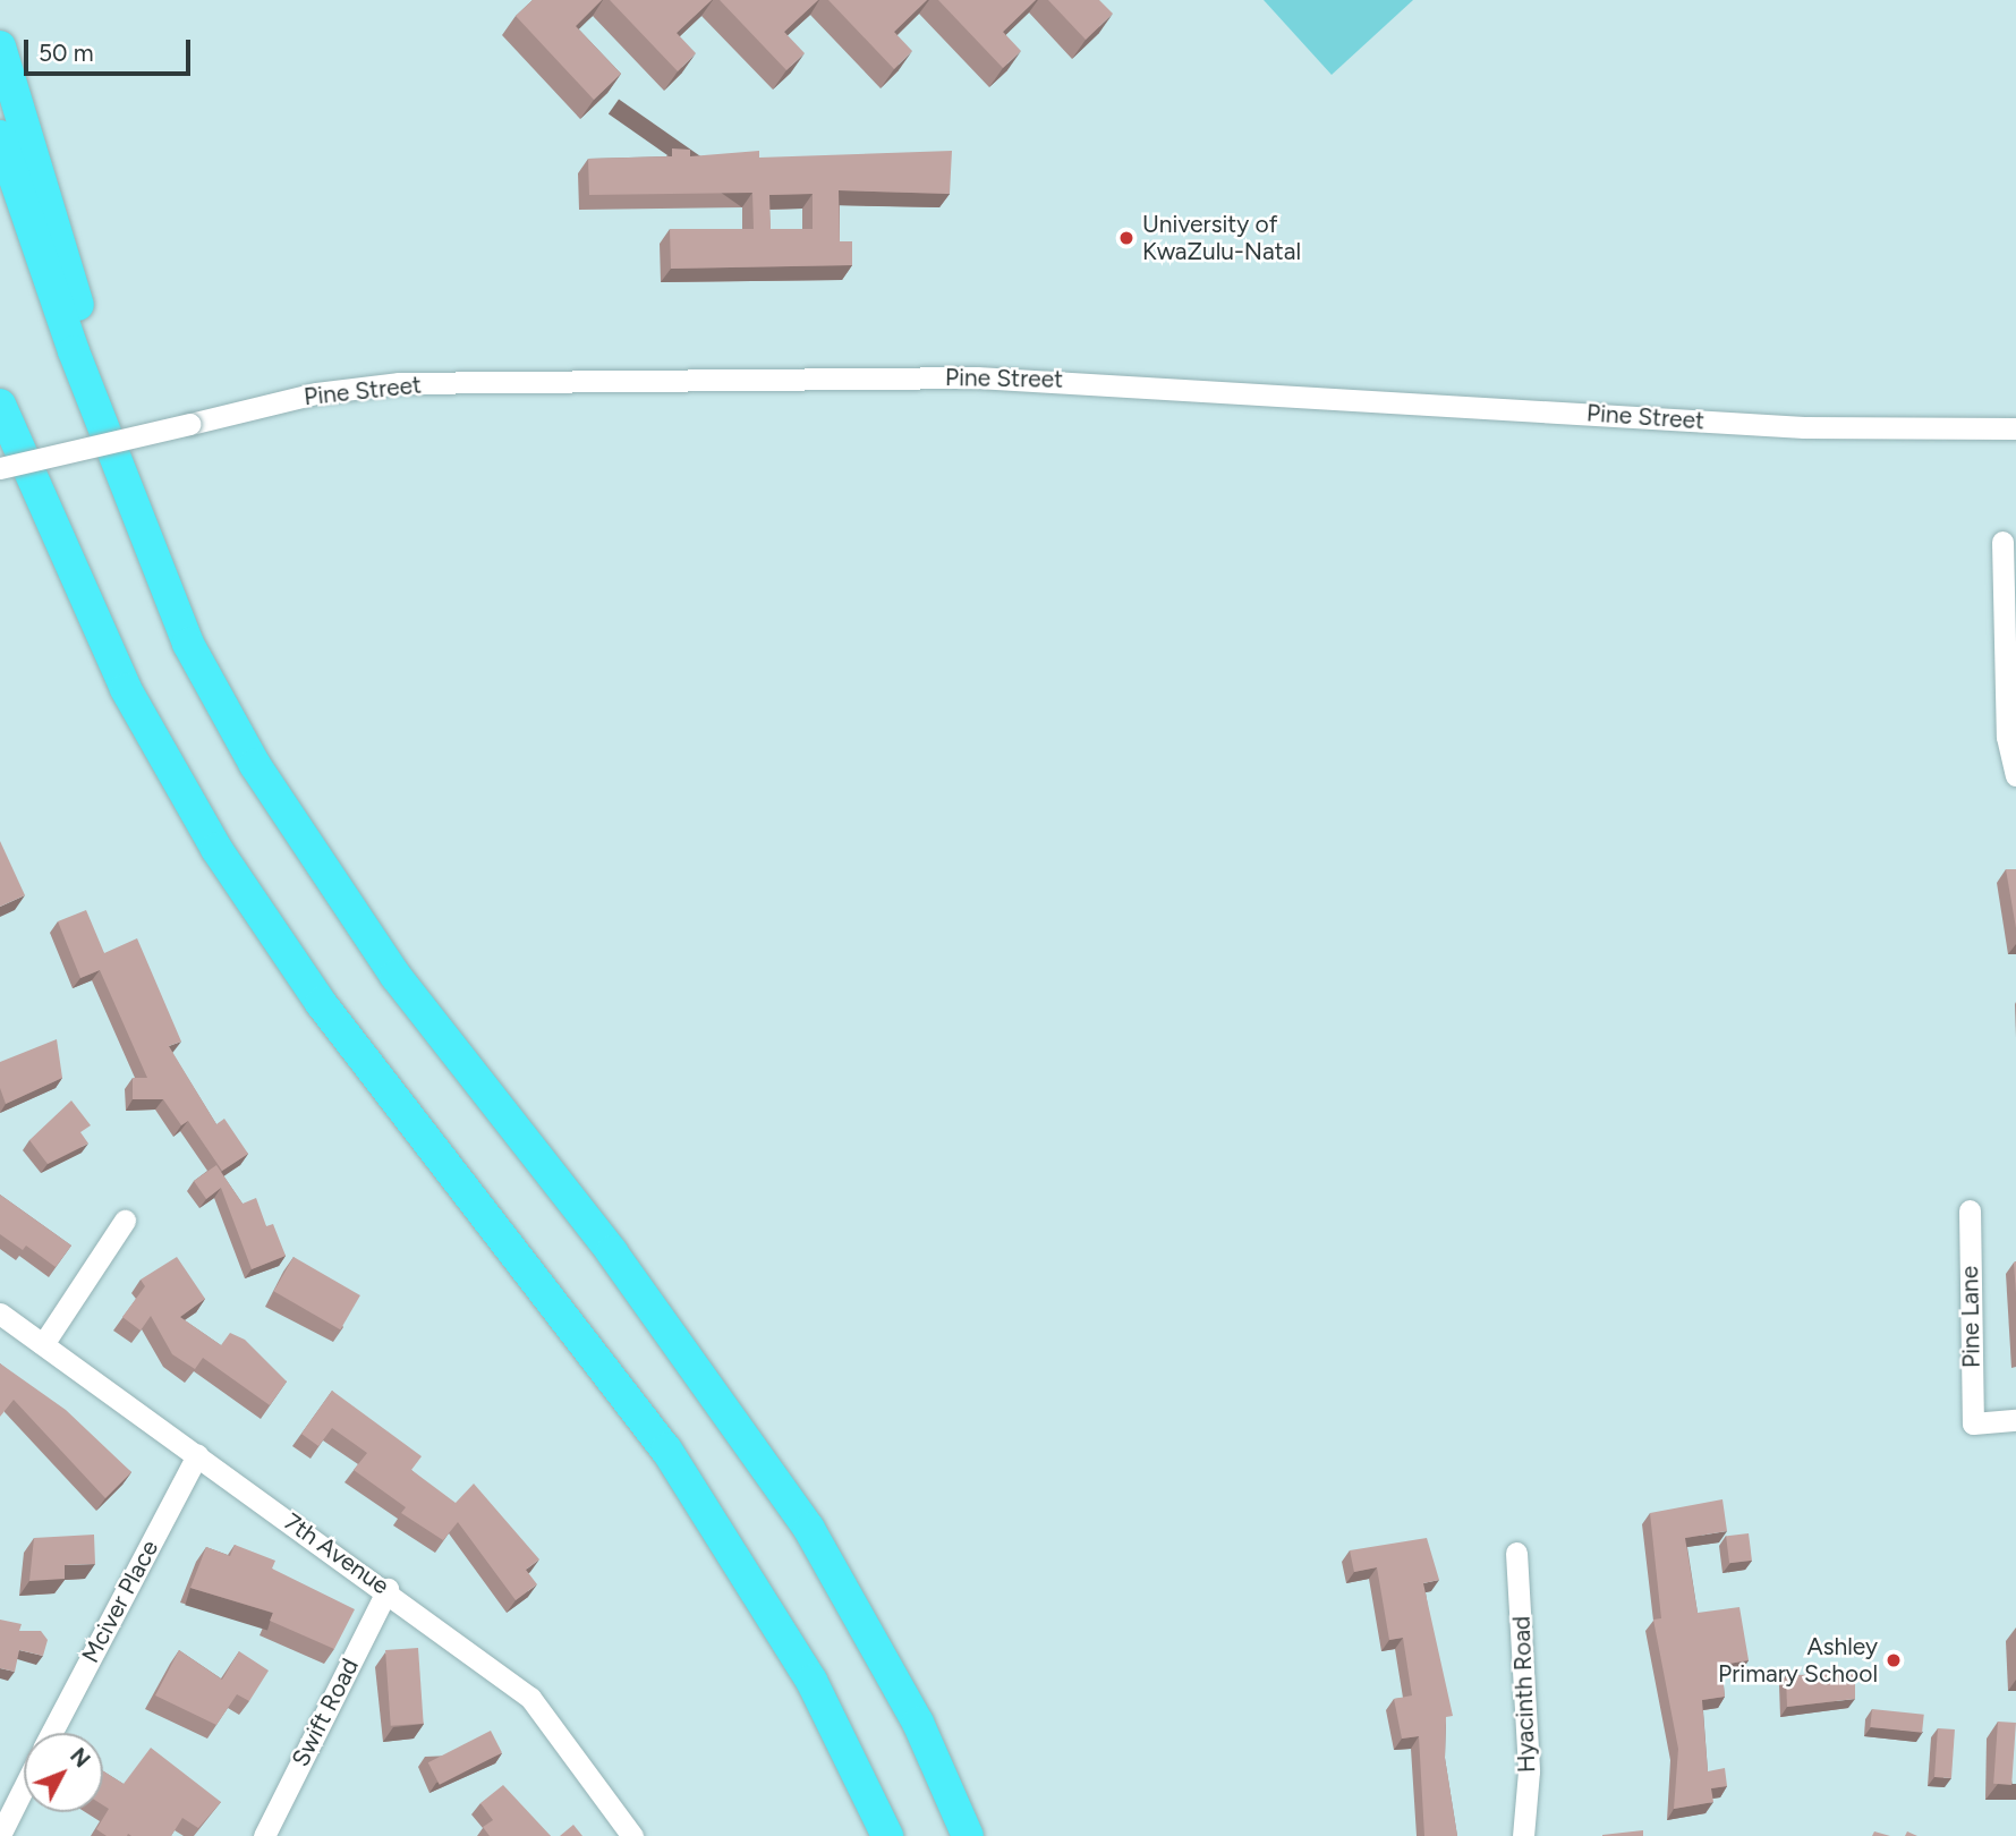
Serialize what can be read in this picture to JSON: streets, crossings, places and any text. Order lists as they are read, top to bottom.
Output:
{
  "streets": {
    "street": [
      "Pine Street",
      "Pine Lane",
      "7th Avenue",
      "Mciver Place",
      "Hyacinth Road",
      "Swift Road"
    ]
  },
  "crossings": [
    ["7th Avenue", "Mciver Place"],
    ["7th Avenue", "Swift Road"]
  ],
  "places": ["University of KwaZulu-Natal", "Ashley Primary School"],
  "scale_bar": "50 m",
  "north": "top right"
}
